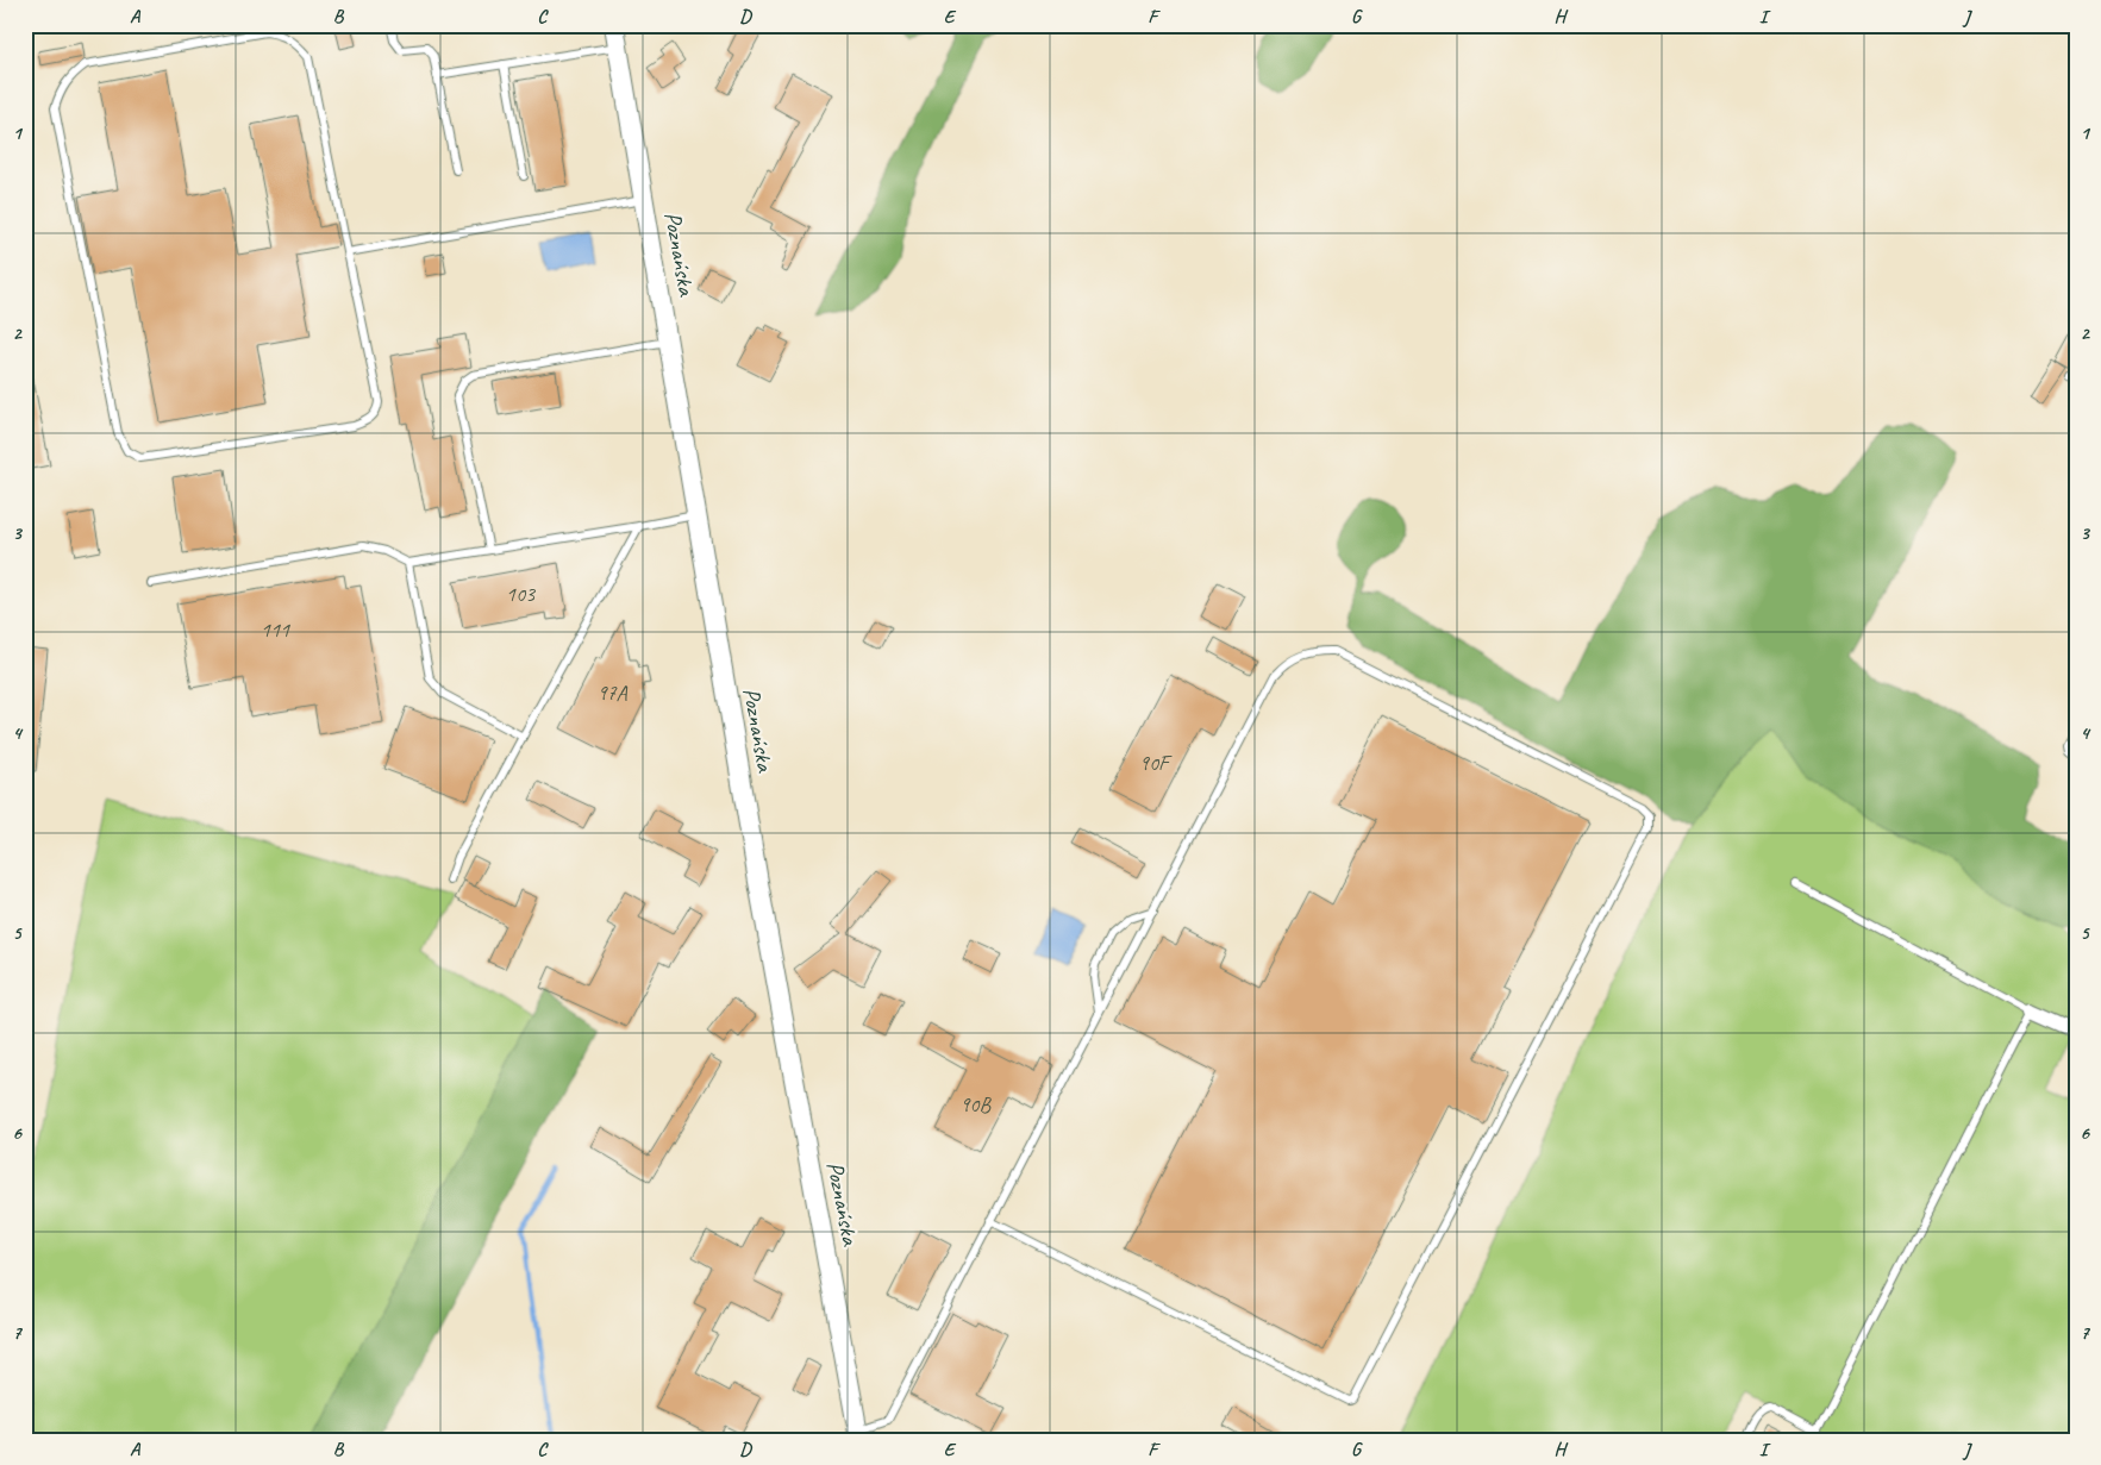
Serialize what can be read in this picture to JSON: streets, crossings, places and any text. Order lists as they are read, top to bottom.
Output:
{
  "streets": {
    "street": ["Poznańska"]
  },
  "house_numbers": [
    "103",
    "111",
    "97A",
    "90F",
    "90B"
  ],
  "grid": {
    "columns": [
      "A",
      "B",
      "C",
      "D",
      "E",
      "F",
      "G",
      "H",
      "I",
      "J"
    ],
    "rows": [
      "1",
      "2",
      "3",
      "4",
      "5",
      "6",
      "7"
    ]
  }
}
